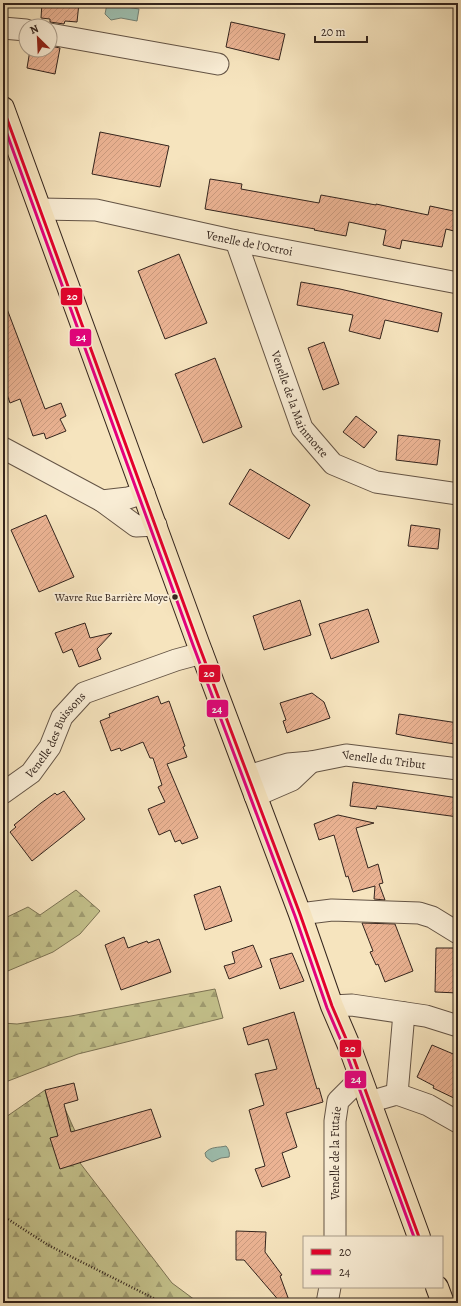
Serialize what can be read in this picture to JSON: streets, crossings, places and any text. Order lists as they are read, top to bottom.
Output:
{
  "streets": {
    "street": [
      "Venelle de l'Octroi",
      "Venelle de la Mainmorte",
      "Venelle des Buissons",
      "Venelle du Tribut",
      "Venelle de la Futaie"
    ]
  },
  "crossings": [
    ["Venelle de l'Octroi", "Venelle de la Mainmorte"]
  ],
  "places": ["Wavre Rue Barrière Moye"],
  "lines": ["transit line 20", "transit line 24"],
  "legend": ["20", "24"],
  "scale_bar": "20 m",
  "north": "top left"
}
